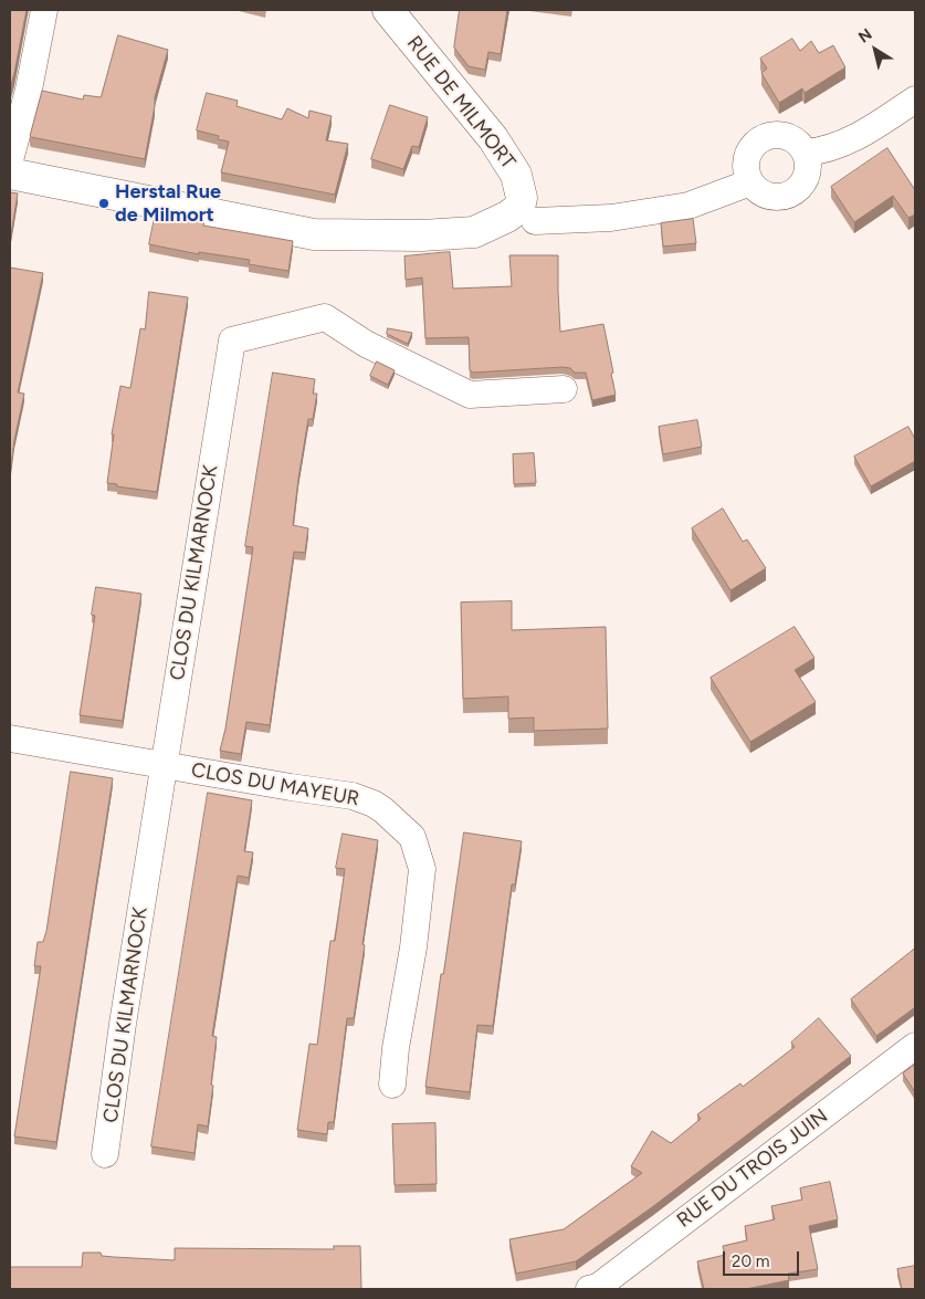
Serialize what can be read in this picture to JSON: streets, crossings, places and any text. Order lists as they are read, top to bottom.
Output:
{
  "streets": {
    "street": [
      "RUE DE MILMORT",
      "CLOS DU KILMARNOCK",
      "CLOS DU MAYEUR",
      "RUE DU TROIS JUIN"
    ]
  },
  "crossings": [
    ["CLOS DU KILMARNOCK", "CLOS DU MAYEUR"]
  ],
  "places": ["Herstal Rue de Milmort"],
  "scale_bar": "20 m",
  "north": "top left"
}
